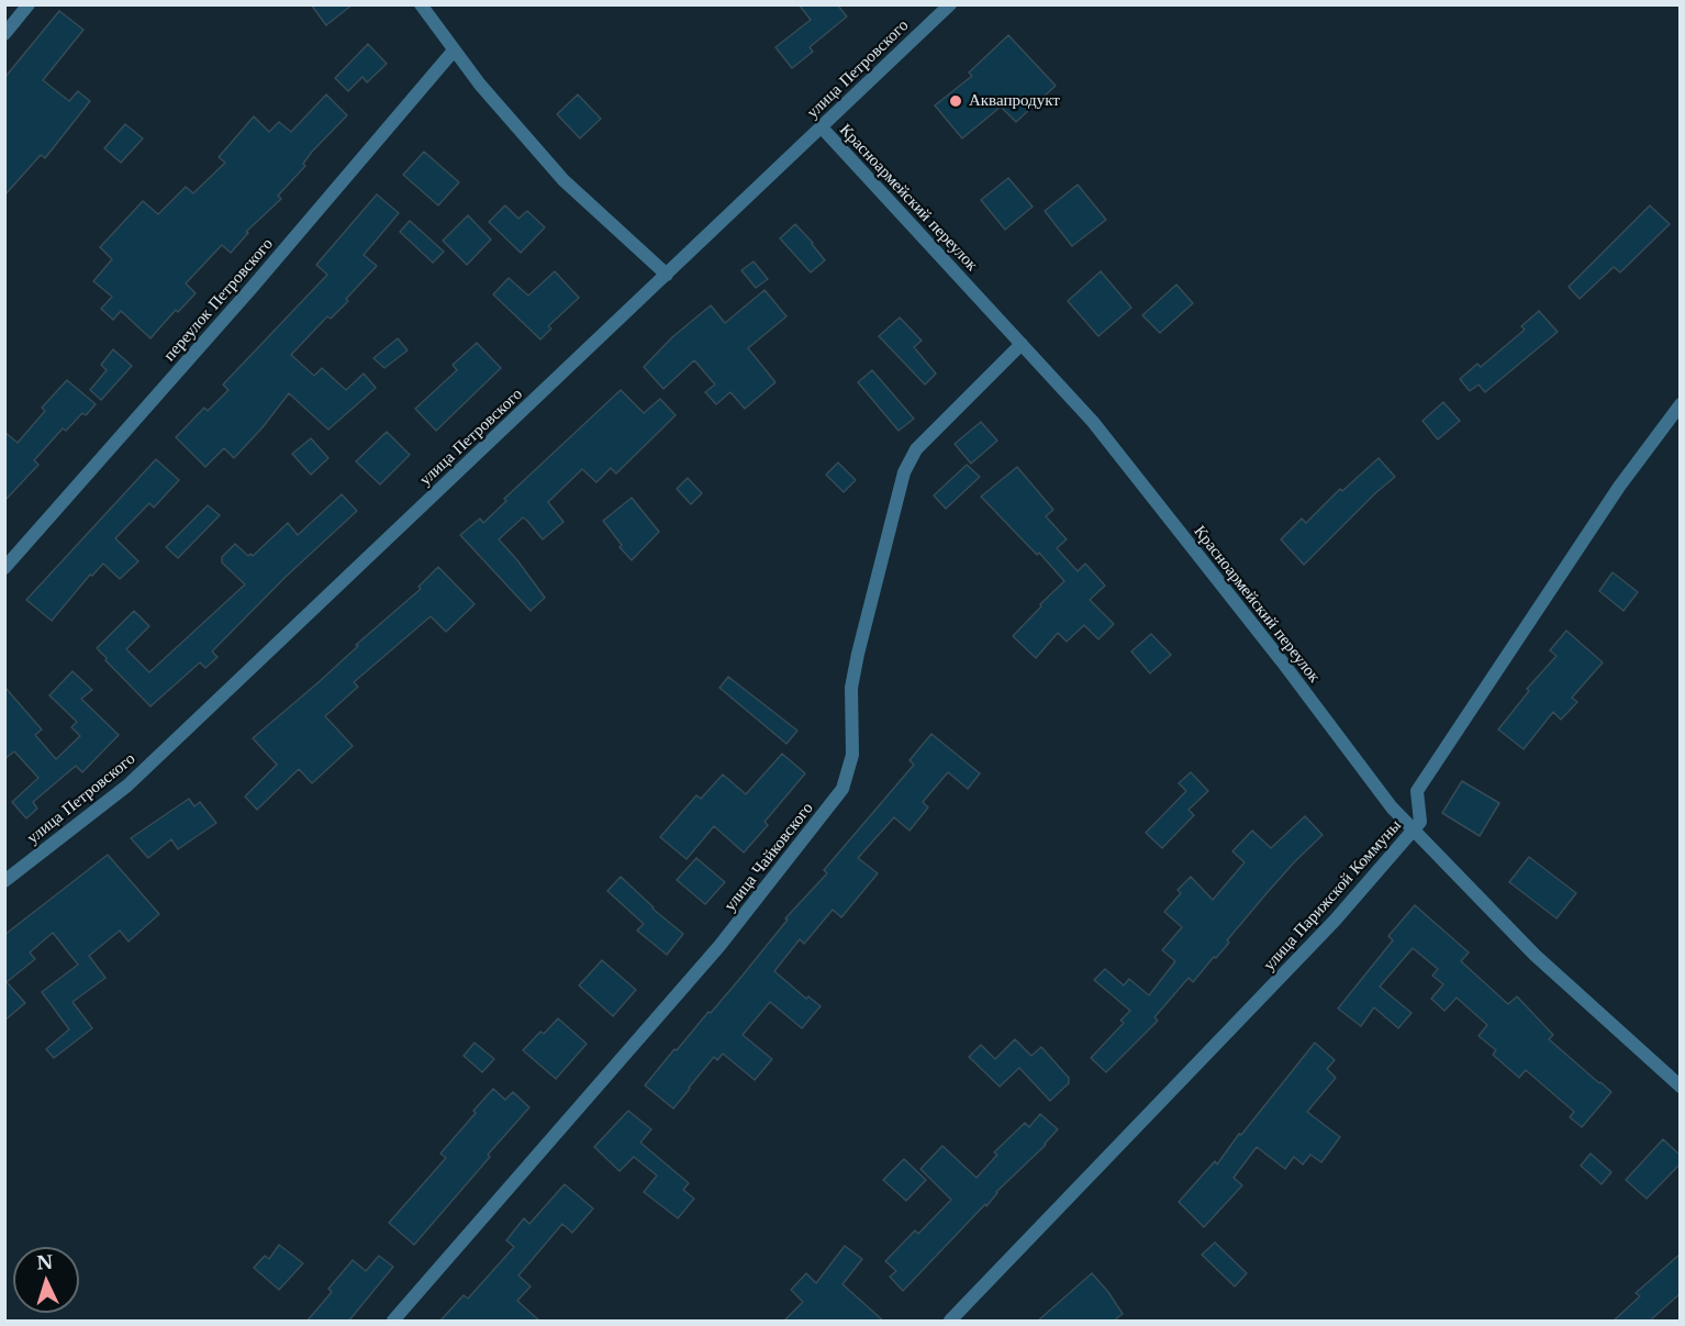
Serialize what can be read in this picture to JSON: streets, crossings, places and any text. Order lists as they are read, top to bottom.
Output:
{
  "streets": {
    "street": [
      "улица Петровского",
      "Красноармейский переулок",
      "переулок Петровского",
      "улица Чайковского",
      "улица Парижской Коммуны"
    ]
  },
  "crossings": [
    ["улица Петровского", "Красноармейский переулок"],
    ["Красноармейский переулок", "улица Чайковского"],
    ["Красноармейский переулок", "улица Парижской Коммуны"]
  ],
  "places": ["Аквапродукт"],
  "north": "top"
}
